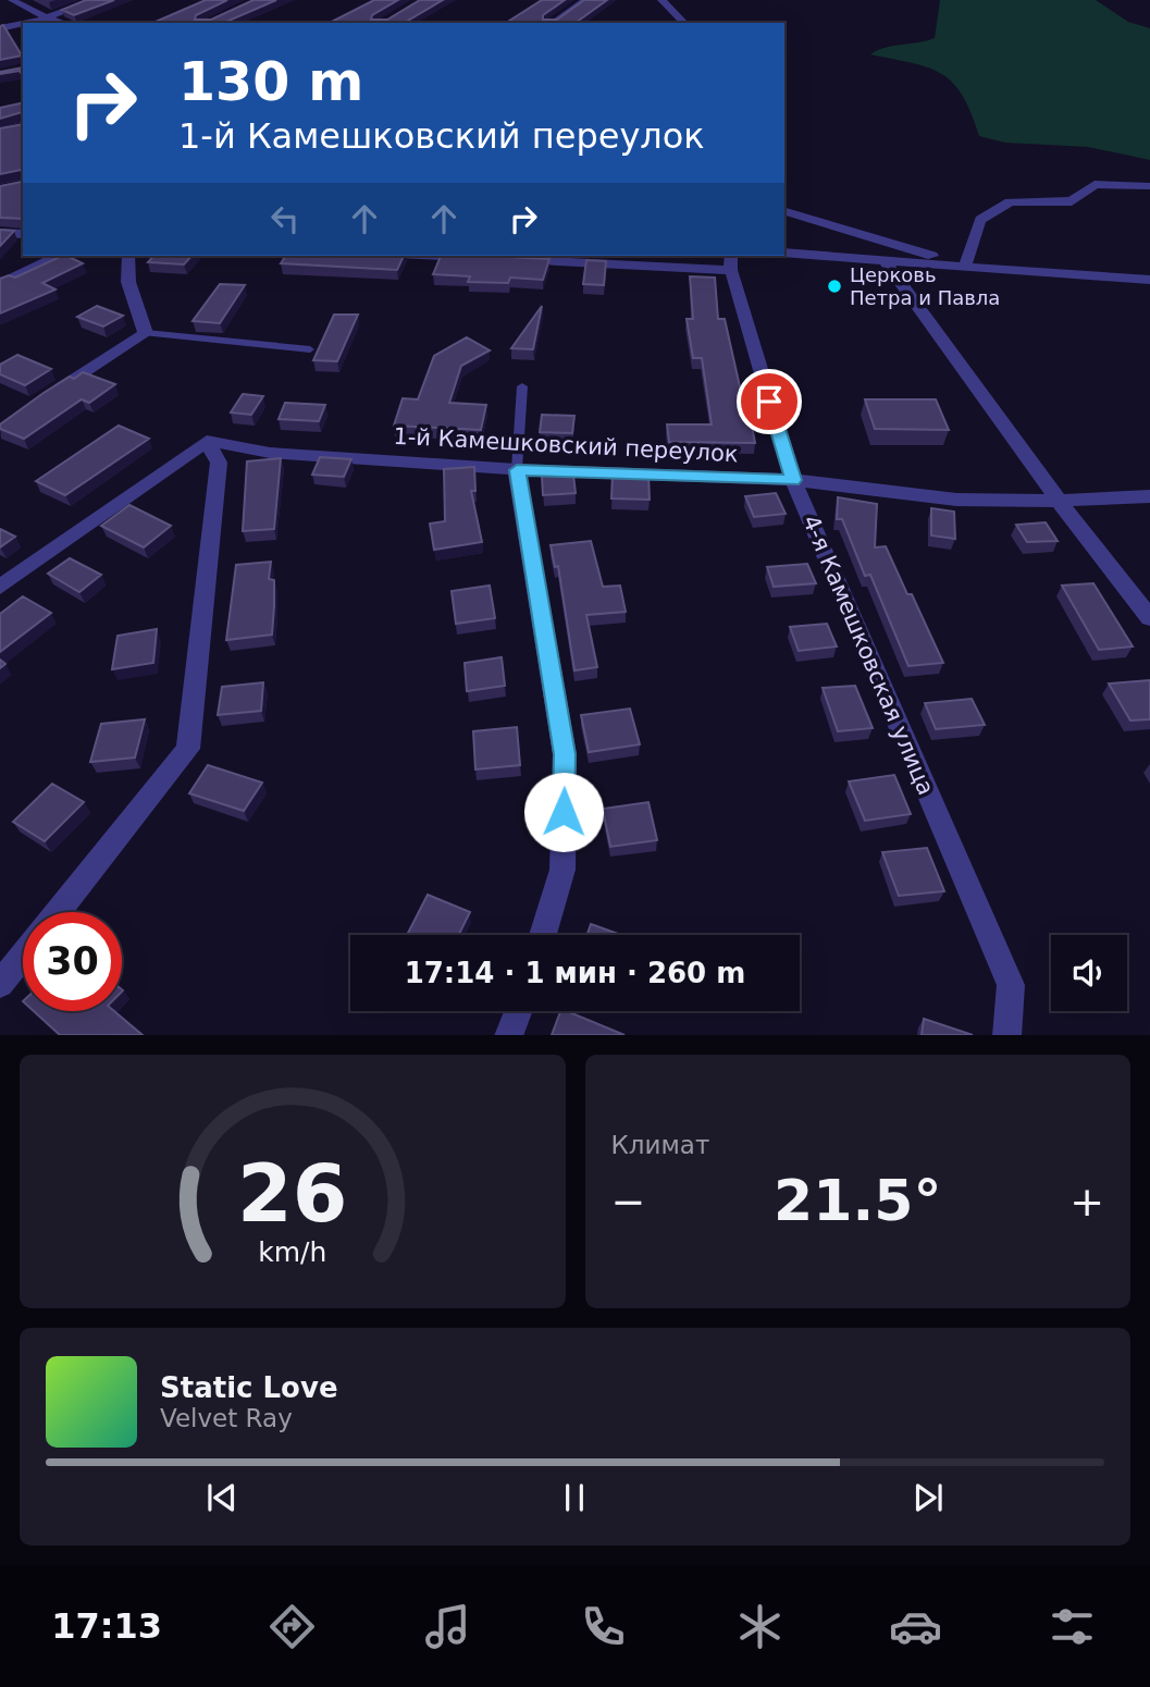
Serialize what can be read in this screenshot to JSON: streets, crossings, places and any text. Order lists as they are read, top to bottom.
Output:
{
  "streets": {
    "street": ["1-й Камешковский переулок", "4-я Камешковская улица"]
  },
  "crossings": [
    ["1-й Камешковский переулок", "4-я Камешковская улица"]
  ],
  "places": ["Церковь Петра и Павла"],
  "page": {
    "turn": ["130 m", "1-й Камешковский переулок"],
    "limit": "30",
    "trip": "17:14 · 1 мин · 260 m",
    "tile": "Климат",
    "heat": ["−", "21.5°", "+"],
    "song": ["Static Love", "Velvet Ray"],
    "tabs": "17:13",
    "gauge": ["26", "km/h"]
  }
}
